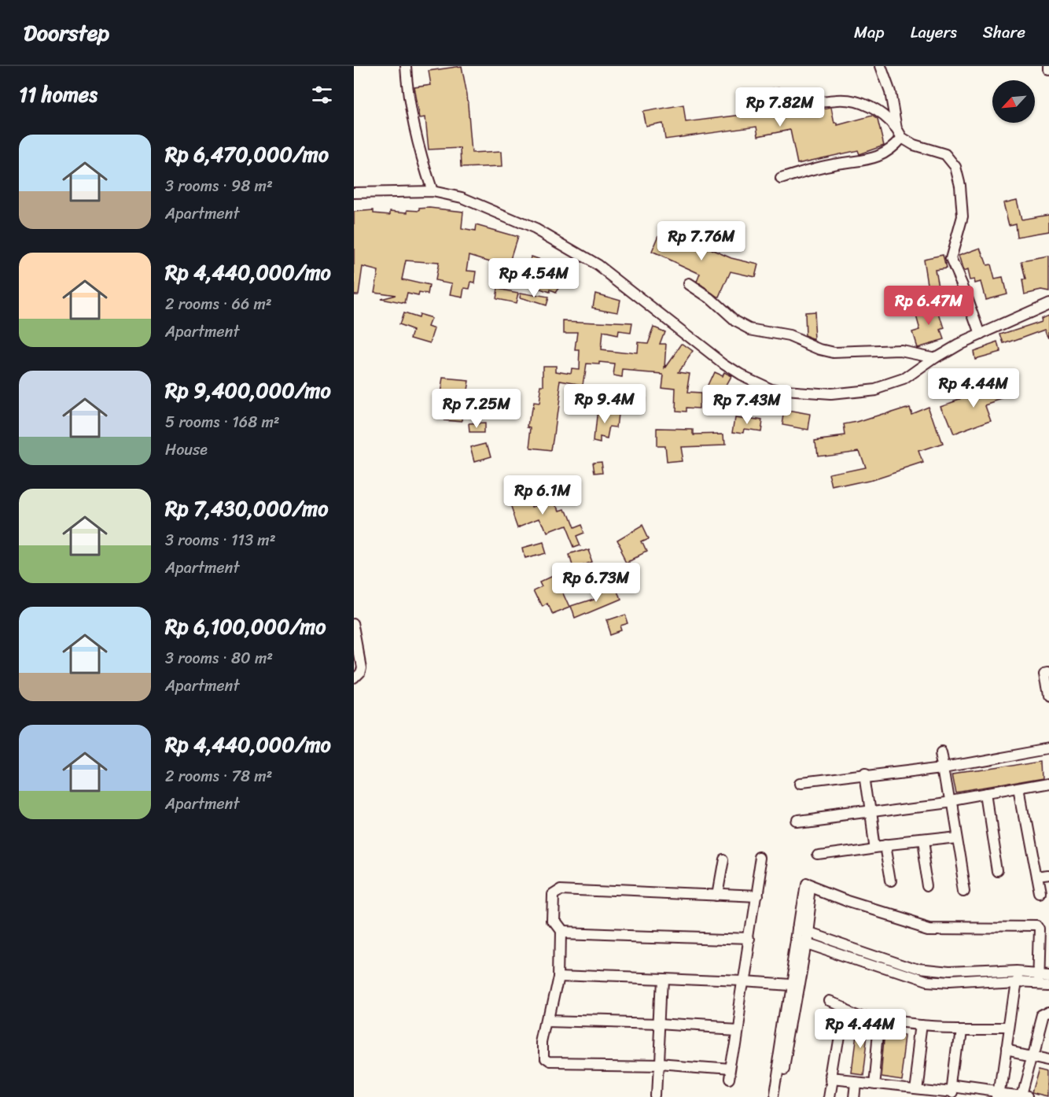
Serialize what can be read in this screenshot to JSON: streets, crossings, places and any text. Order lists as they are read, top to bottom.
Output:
{
  "north": "bottom left",
  "page": {
    "header": "Doorstep",
    "nav": ["Map", "Layers", "Share"],
    "heading": "11 homes",
    "price": [
      "Rp 7.82M",
      "Rp 7.76M",
      "Rp 4.54M",
      "Rp 6.47M",
      "Rp 4.44M",
      "Rp 9.4M",
      "Rp 7.43M",
      "Rp 7.25M",
      "Rp 6.1M",
      "Rp 6.73M",
      "Rp 4.44M"
    ],
    "list": [
      {
        "name": "Rp 6,470,000/mo",
        "note": "3 rooms · 98 m² · Apartment"
      },
      {
        "name": "Rp 4,440,000/mo",
        "note": "2 rooms · 66 m² · Apartment"
      },
      {
        "name": "Rp 9,400,000/mo",
        "note": "5 rooms · 168 m² · House"
      },
      {
        "name": "Rp 7,430,000/mo",
        "note": "3 rooms · 113 m² · Apartment"
      },
      {
        "name": "Rp 6,100,000/mo",
        "note": "3 rooms · 80 m² · Apartment"
      },
      {
        "name": "Rp 4,440,000/mo",
        "note": "2 rooms · 78 m² · Apartment"
      }
    ]
  }
}
